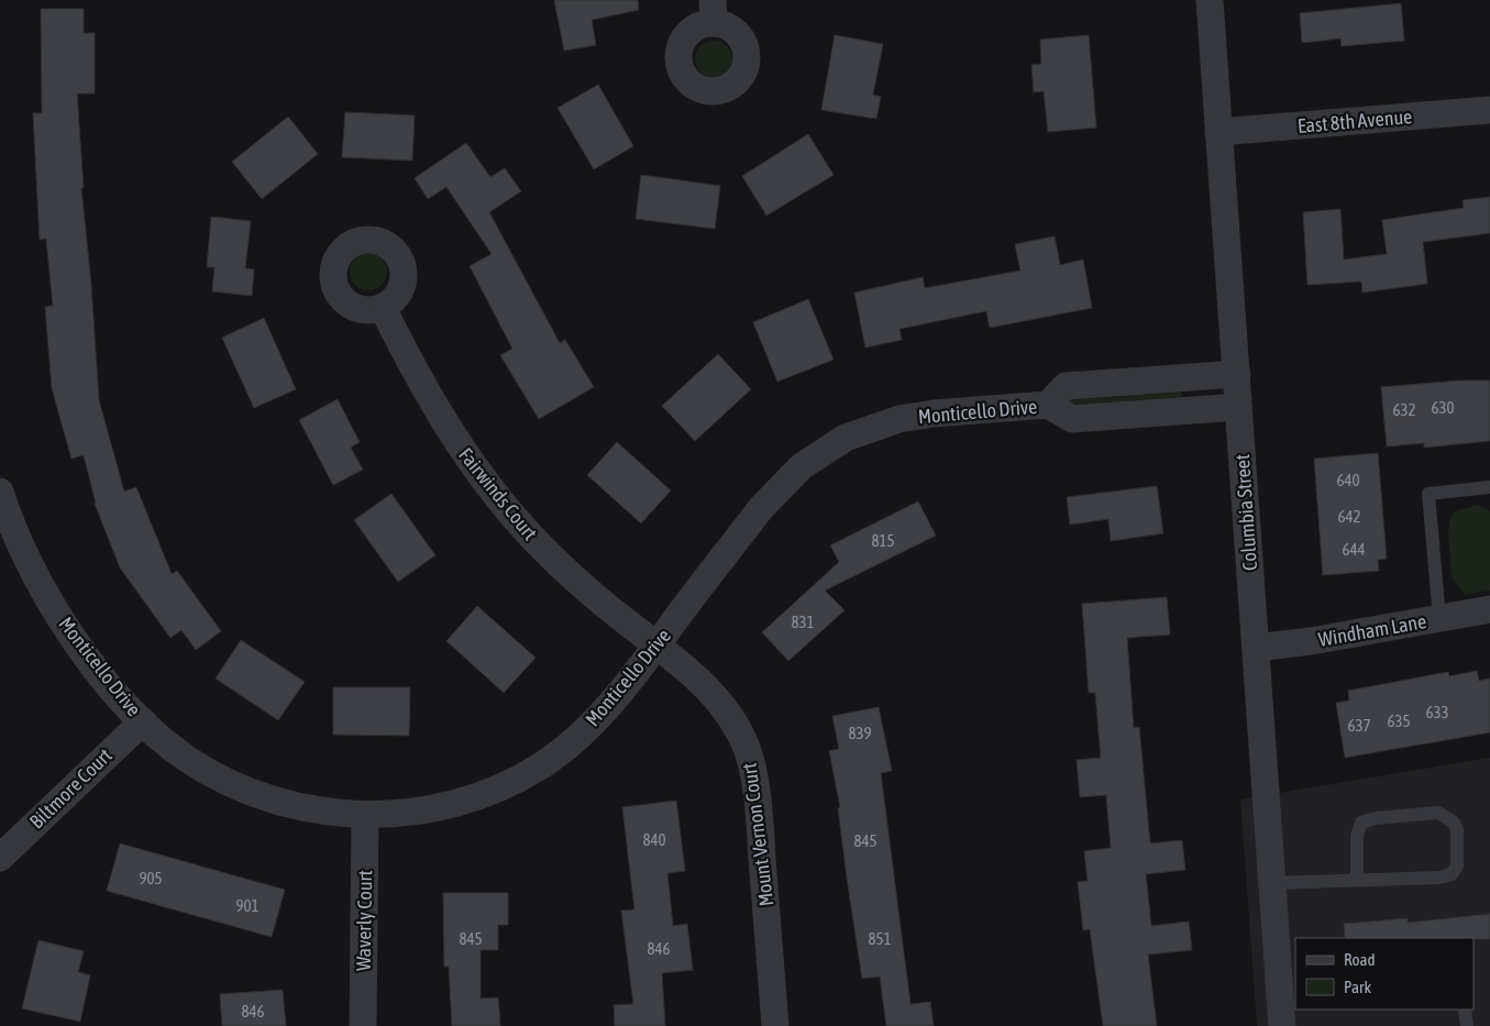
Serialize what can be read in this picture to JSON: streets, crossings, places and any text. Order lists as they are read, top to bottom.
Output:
{
  "streets": {
    "street": [
      "East 8th Avenue",
      "Monticello Drive",
      "Fairwinds Court",
      "Columbia Street",
      "Windham Lane",
      "Biltmore Court",
      "Mount Vernon Court",
      "Waverly Court"
    ]
  },
  "crossings": [
    ["East 8th Avenue", "Columbia Street"],
    ["Monticello Drive", "Fairwinds Court"],
    ["Monticello Drive", "Columbia Street"],
    ["Monticello Drive", "Biltmore Court"],
    ["Monticello Drive", "Mount Vernon Court"],
    ["Monticello Drive", "Waverly Court"],
    ["Fairwinds Court", "Mount Vernon Court"],
    ["Columbia Street", "Windham Lane"]
  ],
  "house_numbers": [
    "630",
    "632",
    "640",
    "642",
    "815",
    "644",
    "831",
    "633",
    "635",
    "637",
    "839",
    "840",
    "845",
    "905",
    "901",
    "845",
    "851",
    "846",
    "846"
  ],
  "legend": ["Road", "Park"]
}
